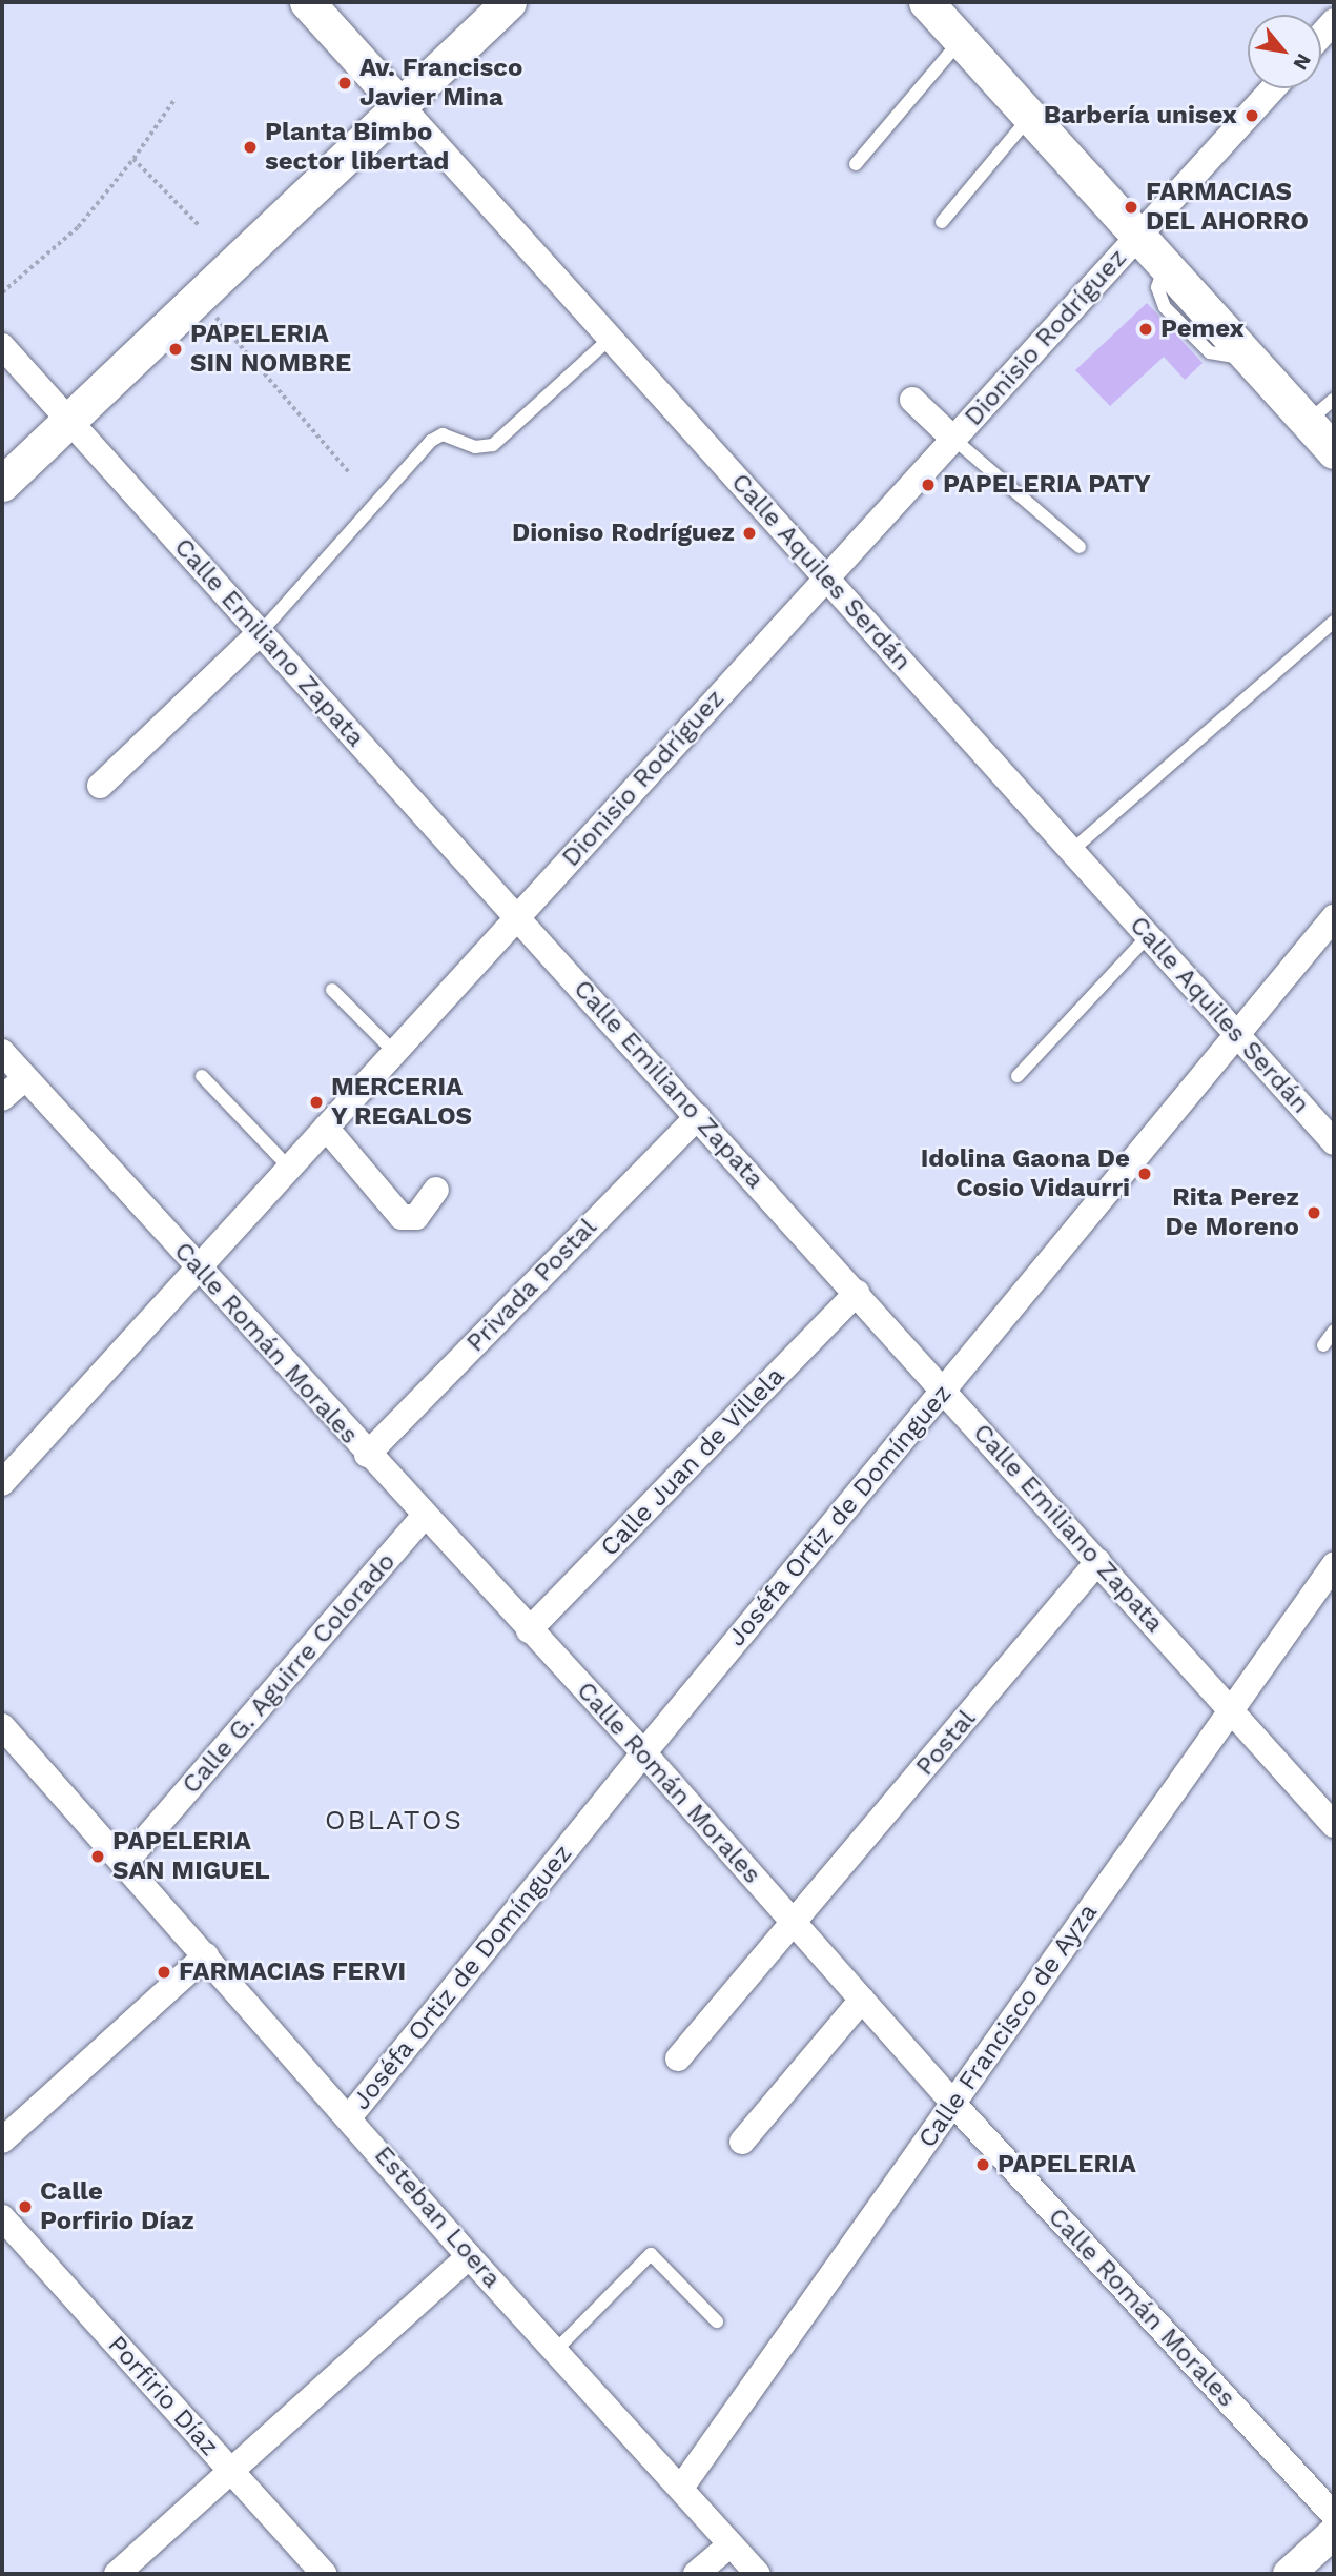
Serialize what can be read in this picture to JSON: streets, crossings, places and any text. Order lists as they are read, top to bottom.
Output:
{
  "streets": {
    "main road": ["Calle Aquiles Serdán"],
    "street": [
      "Dionisio Rodríguez",
      "Calle Emiliano Zapata",
      "Privada Postal",
      "Calle Román Morales",
      "Calle Juan de Villela",
      "Joséfa Ortiz de Domínguez",
      "Calle G. Aguirre Colorado",
      "Postal",
      "Calle Francisco de Ayza",
      "Esteban Loera",
      "Porfirio Díaz"
    ]
  },
  "crossings": [
    ["Dionisio Rodríguez", "Calle Aquiles Serdán"],
    ["Dionisio Rodríguez", "Calle Emiliano Zapata"],
    ["Dionisio Rodríguez", "Calle Román Morales"],
    ["Calle Aquiles Serdán", "Joséfa Ortiz de Domínguez"],
    ["Calle Emiliano Zapata", "Privada Postal"],
    ["Calle Emiliano Zapata", "Calle Juan de Villela"],
    ["Calle Emiliano Zapata", "Joséfa Ortiz de Domínguez"],
    ["Calle Emiliano Zapata", "Postal"],
    ["Calle Emiliano Zapata", "Calle Francisco de Ayza"],
    ["Privada Postal", "Calle Román Morales"],
    ["Calle Román Morales", "Calle Juan de Villela"],
    ["Calle Román Morales", "Joséfa Ortiz de Domínguez"],
    ["Calle Román Morales", "Calle G. Aguirre Colorado"],
    ["Calle Román Morales", "Postal"],
    ["Calle Román Morales", "Calle Francisco de Ayza"],
    ["Joséfa Ortiz de Domínguez", "Esteban Loera"],
    ["Calle G. Aguirre Colorado", "Esteban Loera"],
    ["Calle Francisco de Ayza", "Esteban Loera"]
  ],
  "districts": ["OBLATOS"],
  "places": [
    "Av. Francisco Javier Mina",
    "Barbería unisex",
    "Planta Bimbo sector libertad",
    "FARMACIAS DEL AHORRO",
    "Pemex",
    "PAPELERIA SIN NOMBRE",
    "PAPELERIA PATY",
    "Dioniso Rodríguez",
    "MERCERIA Y REGALOS",
    "Idolina Gaona De Cosio Vidaurri",
    "Rita Perez De Moreno",
    "PAPELERIA SAN MIGUEL",
    "FARMACIAS FERVI",
    "PAPELERIA",
    "Calle Porfirio Díaz"
  ],
  "north": "bottom right"
}
